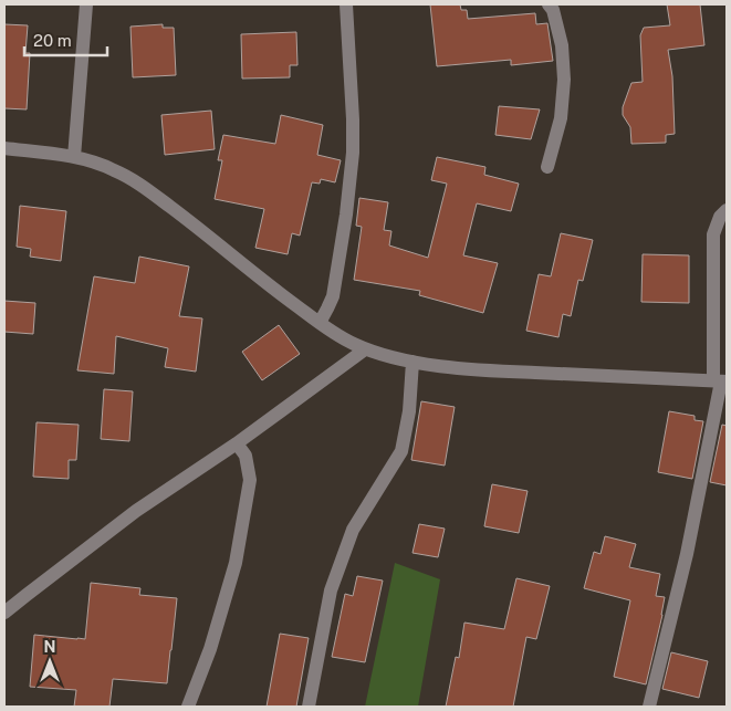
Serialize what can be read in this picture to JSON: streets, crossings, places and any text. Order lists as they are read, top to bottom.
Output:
{
  "scale_bar": "20 m",
  "north": "top"
}
